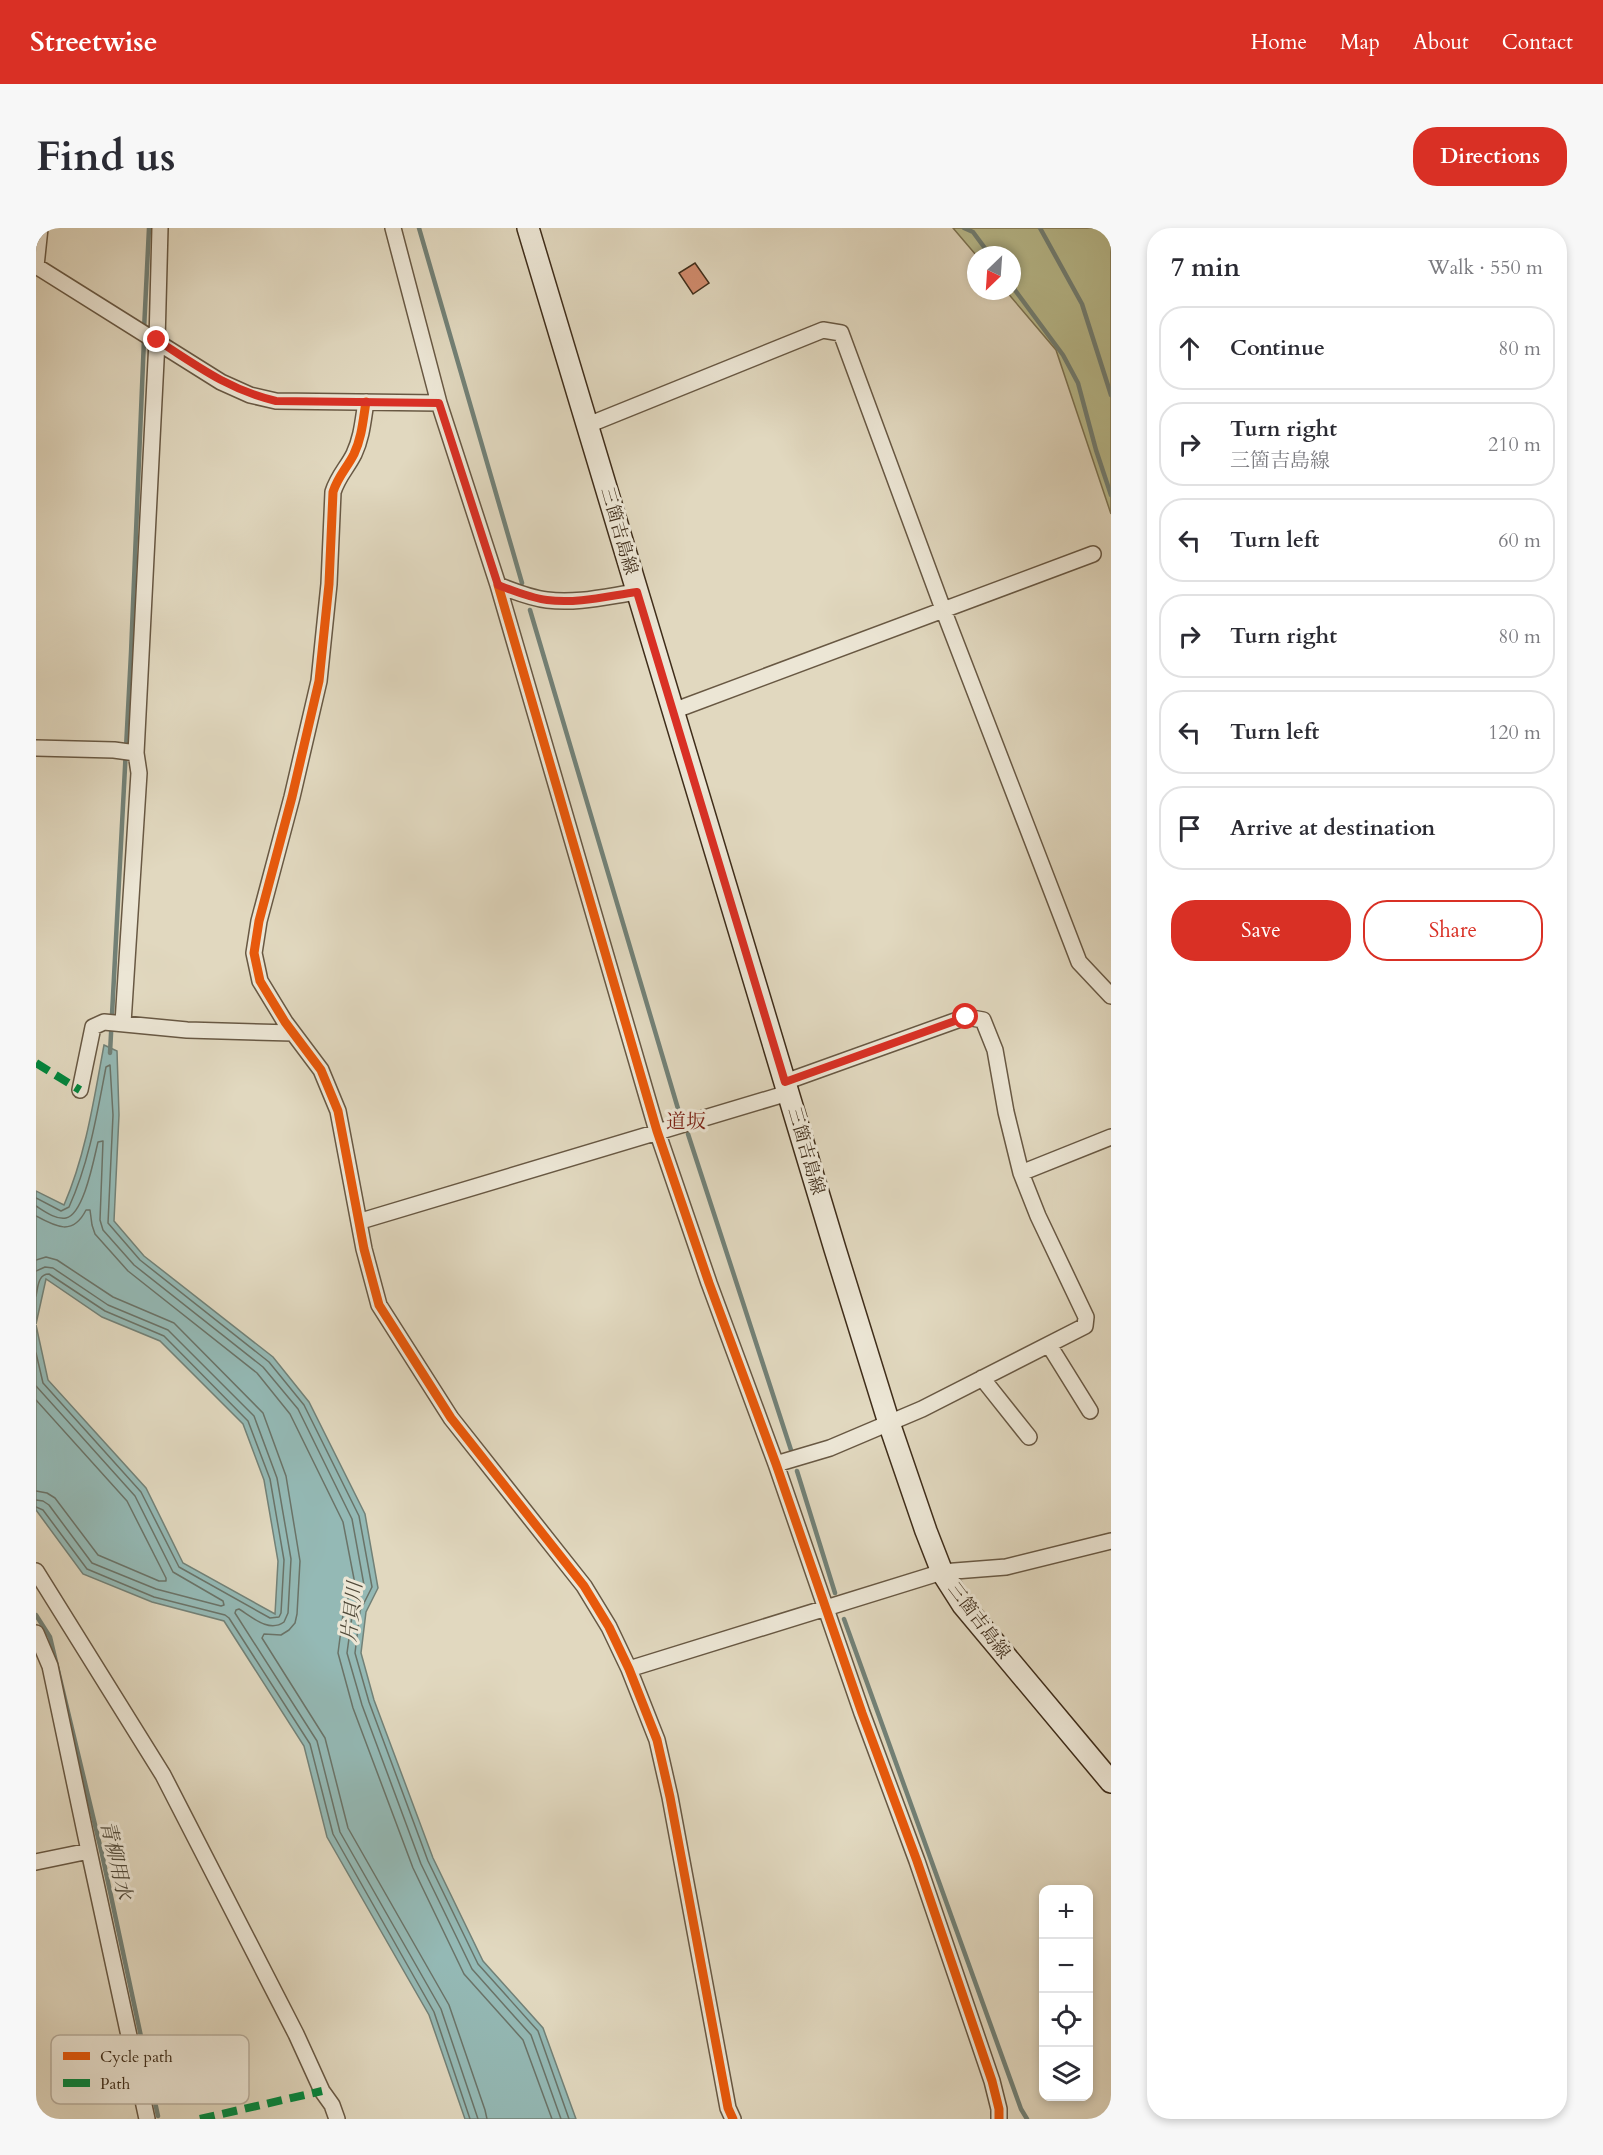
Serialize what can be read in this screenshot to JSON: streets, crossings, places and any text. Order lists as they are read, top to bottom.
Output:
{
  "streets": {
    "main road": ["三箇吉島線"]
  },
  "districts": ["道坂"],
  "water": ["片貝川", "青柳用水"],
  "legend": ["Cycle path", "Path"],
  "north": "bottom left",
  "page": {
    "header": "Streetwise",
    "nav": [
      "Home",
      "Map",
      "About",
      "Contact"
    ],
    "buttons": [
      "Directions",
      ["Save", "Share"]
    ],
    "title": "Find us",
    "heading": ["7 min", "Walk · 550 m"],
    "list": [
      ["Continue", "80 m"],
      ["Turn right", "三箇吉島線", "210 m"],
      ["Turn left", "60 m"],
      ["Turn right", "80 m"],
      ["Turn left", "120 m"],
      "Arrive at destination"
    ],
    "map_buttons": ["+", "−"]
  }
}
